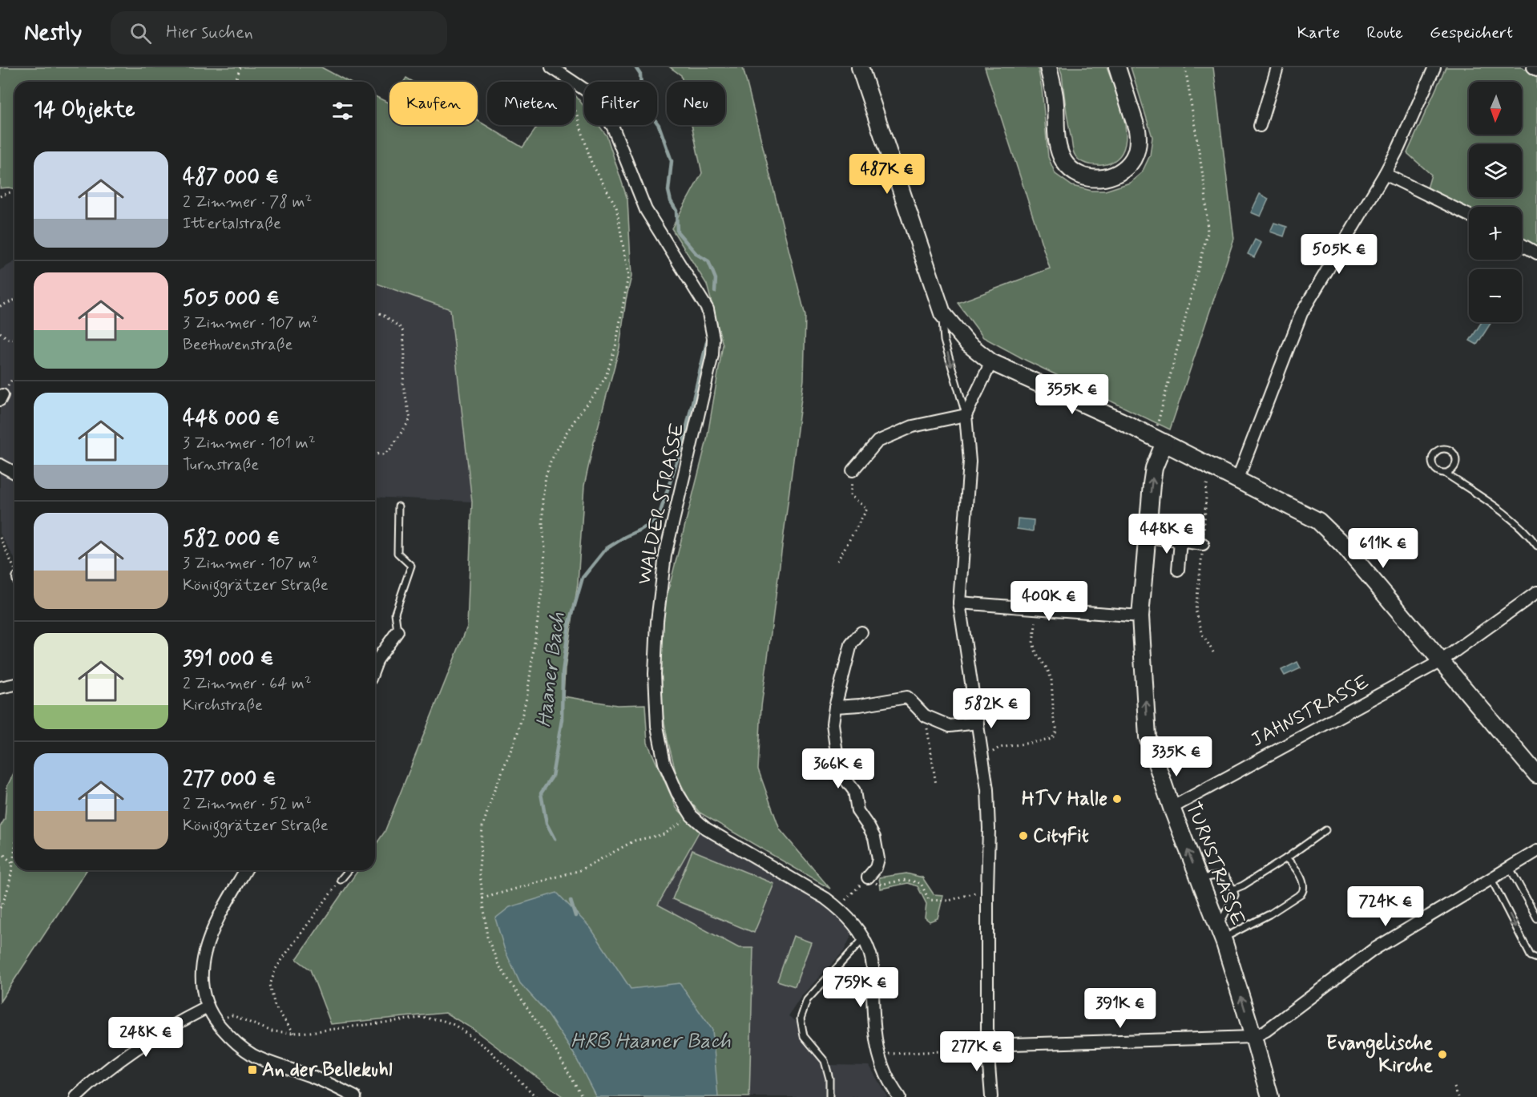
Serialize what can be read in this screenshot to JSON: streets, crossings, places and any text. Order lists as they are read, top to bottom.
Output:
{
  "streets": {
    "main road": ["TURNSTRASSE"],
    "street": ["WALDER STRASSE", "JAHNSTRASSE"]
  },
  "crossings": [
    ["JAHNSTRASSE", "TURNSTRASSE"]
  ],
  "one_way": ["TURNSTRASSE"],
  "water": ["Haaner Bach", "HRB Haaner Bach"],
  "places": {
    "other": ["HTV Halle", "CityFit", "Evangelische Kirche"],
    "transit": ["An der Bellekuhl"]
  },
  "north": "bottom",
  "page": {
    "header": "Nestly",
    "search": "Hier suchen",
    "nav": ["Karte", "Route", "Gespeichert"],
    "map_buttons": ["+", "−"],
    "chip": [
      "Kaufen",
      "Mieten",
      "Filter",
      "Neu"
    ],
    "heading": "14 Objekte",
    "list": [
      {
        "name": "487 000 €",
        "note": "2 Zimmer · 78 m² · Ittertalstraße"
      },
      {
        "name": "505 000 €",
        "note": "3 Zimmer · 107 m² · Beethovenstraße"
      },
      {
        "name": "448 000 €",
        "note": "3 Zimmer · 101 m² · Turnstraße"
      },
      {
        "name": "582 000 €",
        "note": "3 Zimmer · 107 m² · Königgrätzer Straße"
      },
      {
        "name": "391 000 €",
        "note": "2 Zimmer · 64 m² · Kirchstraße"
      },
      {
        "name": "277 000 €",
        "note": "2 Zimmer · 52 m² · Königgrätzer Straße"
      }
    ],
    "price": [
      "487K €",
      "505K €",
      "355K €",
      "448K €",
      "611K €",
      "400K €",
      "582K €",
      "335K €",
      "366K €",
      "724K €",
      "759K €",
      "391K €",
      "248K €",
      "277K €"
    ]
  }
}
